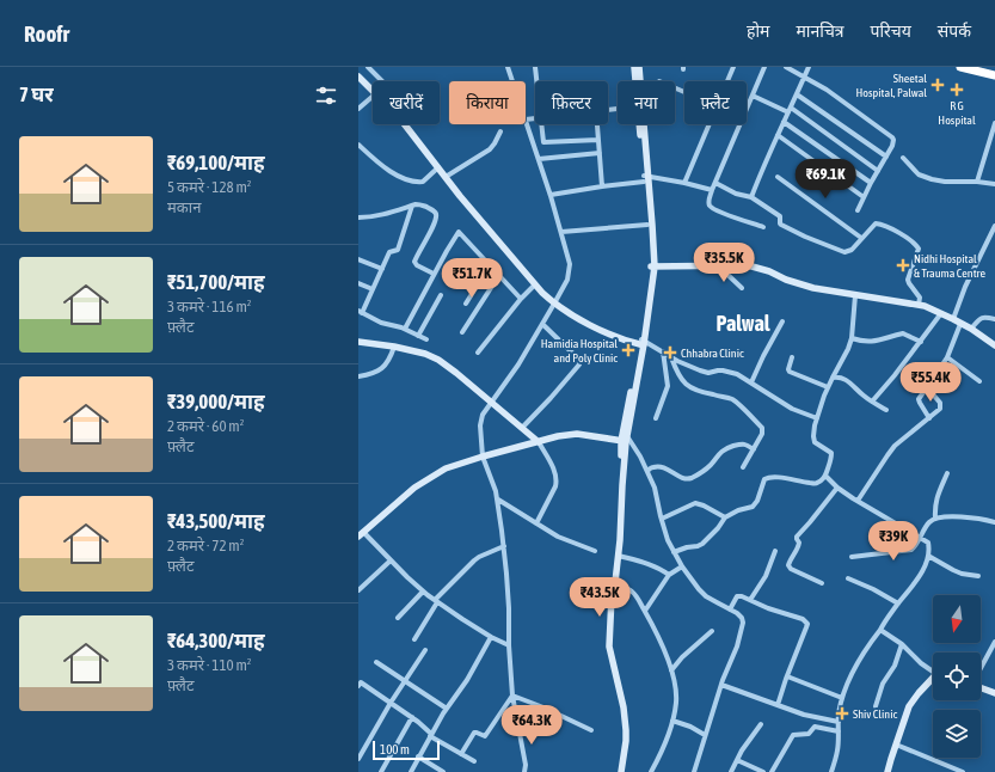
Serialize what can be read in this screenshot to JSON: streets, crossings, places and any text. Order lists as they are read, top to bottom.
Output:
{
  "districts": ["Palwal"],
  "places": {
    "health": [
      "Sheetal Hospital, Palwal",
      "R G Hospital",
      "Nidhi Hospital & Trauma Centre",
      "Hamidia Hospital and Poly Clinic",
      "Chhabra Clinic",
      "Shiv Clinic"
    ]
  },
  "scale_bar": "100 m",
  "north": "bottom",
  "page": {
    "header": "Roofr",
    "nav": [
      "होम",
      "मानचित्र",
      "परिचय",
      "संपर्क"
    ],
    "heading": "7 घर",
    "chip": [
      "खरीदें",
      "किराया",
      "फ़िल्टर",
      "नया",
      "फ़्लैट"
    ],
    "list": [
      {
        "name": "₹69,100/माह",
        "note": "5 कमरे · 128 m² · मकान"
      },
      {
        "name": "₹51,700/माह",
        "note": "3 कमरे · 116 m² · फ़्लैट"
      },
      {
        "name": "₹39,000/माह",
        "note": "2 कमरे · 60 m² · फ़्लैट"
      },
      {
        "name": "₹43,500/माह",
        "note": "2 कमरे · 72 m² · फ़्लैट"
      },
      {
        "name": "₹64,300/माह",
        "note": "3 कमरे · 110 m² · फ़्लैट"
      }
    ],
    "price": [
      "₹69.1K",
      "₹35.5K",
      "₹51.7K",
      "₹55.4K",
      "₹39K",
      "₹43.5K",
      "₹64.3K"
    ],
    "scale": "100 m"
  }
}
